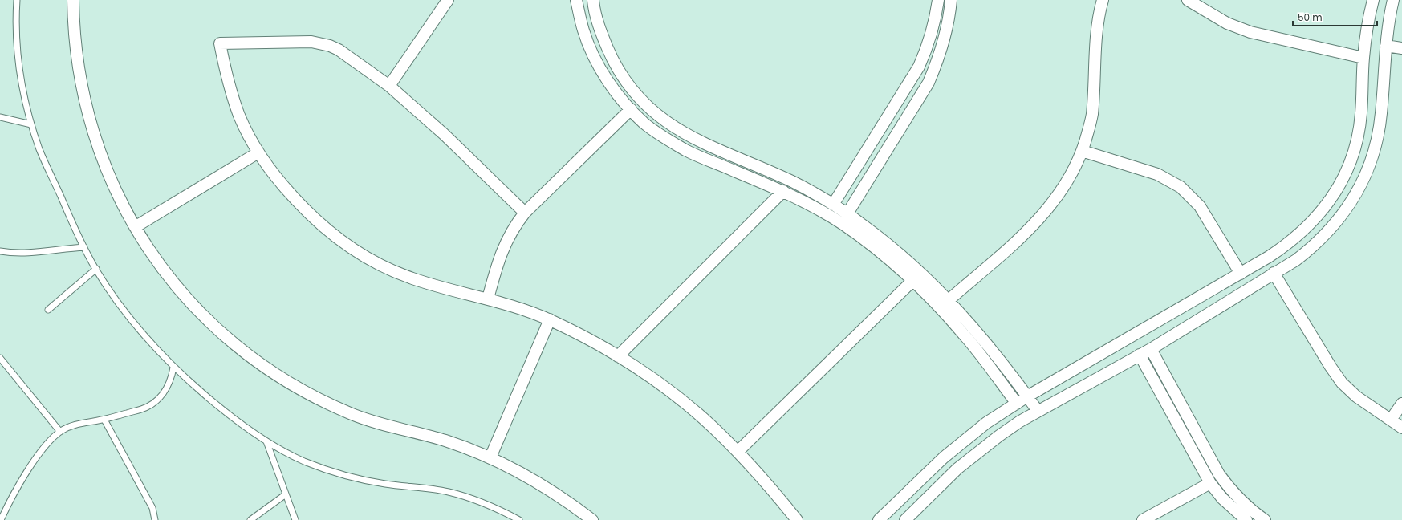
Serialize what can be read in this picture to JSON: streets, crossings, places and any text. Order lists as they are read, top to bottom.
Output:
{
  "scale_bar": "50 m"
}
